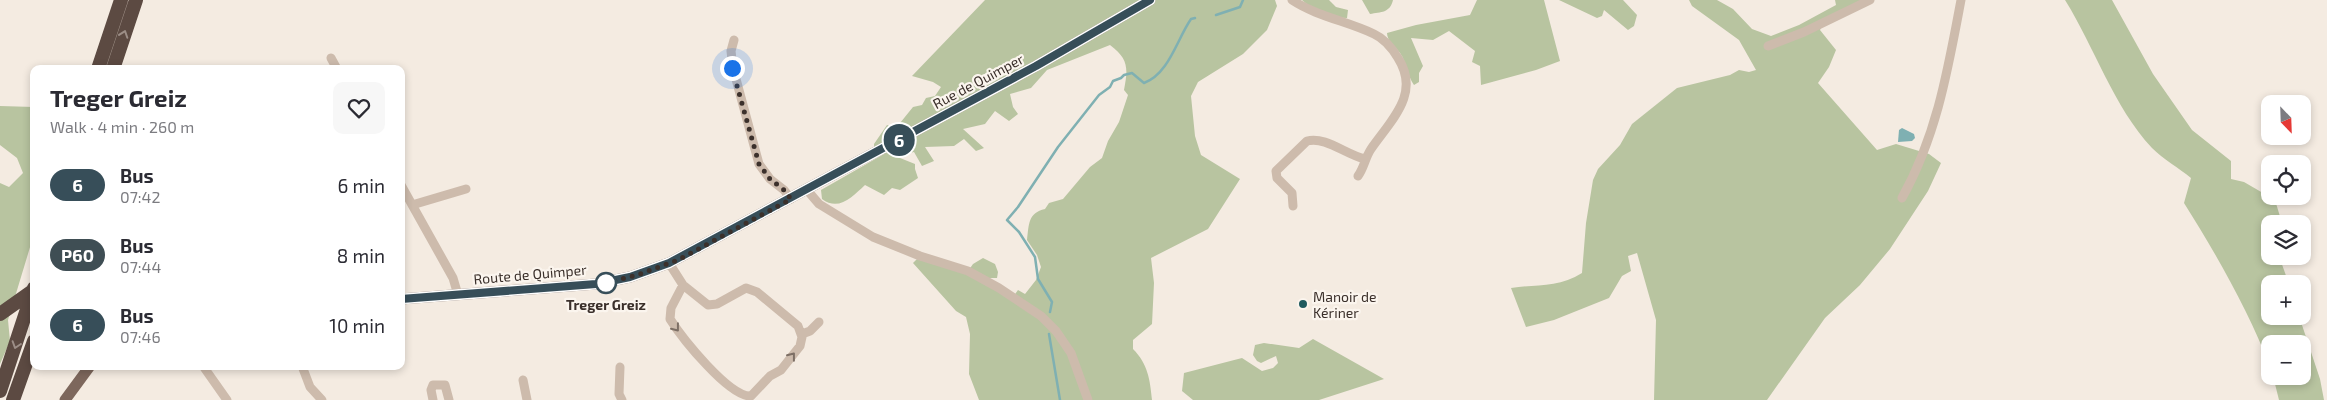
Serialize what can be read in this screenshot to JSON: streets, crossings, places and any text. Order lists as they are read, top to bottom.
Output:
{
  "streets": {
    "main road": ["Rue de Quimper", "Route de Quimper"]
  },
  "crossings": [
    ["Rue de Quimper", "Route de Quimper"]
  ],
  "places": ["Treger Greiz", "Manoir de Kériner"],
  "lines": ["bus line 6"],
  "north": "bottom right",
  "page": {
    "on_map": "6",
    "heading": ["Treger Greiz", "Walk · 4 min · 260 m"],
    "map_buttons": ["+", "−"],
    "list": [
      {
        "mark": "6",
        "name": "Bus",
        "note": "07:42",
        "value": "6 min"
      },
      {
        "mark": "P60",
        "name": "Bus",
        "note": "07:44",
        "value": "8 min"
      },
      {
        "mark": "6",
        "name": "Bus",
        "note": "07:46",
        "value": "10 min"
      }
    ]
  }
}
